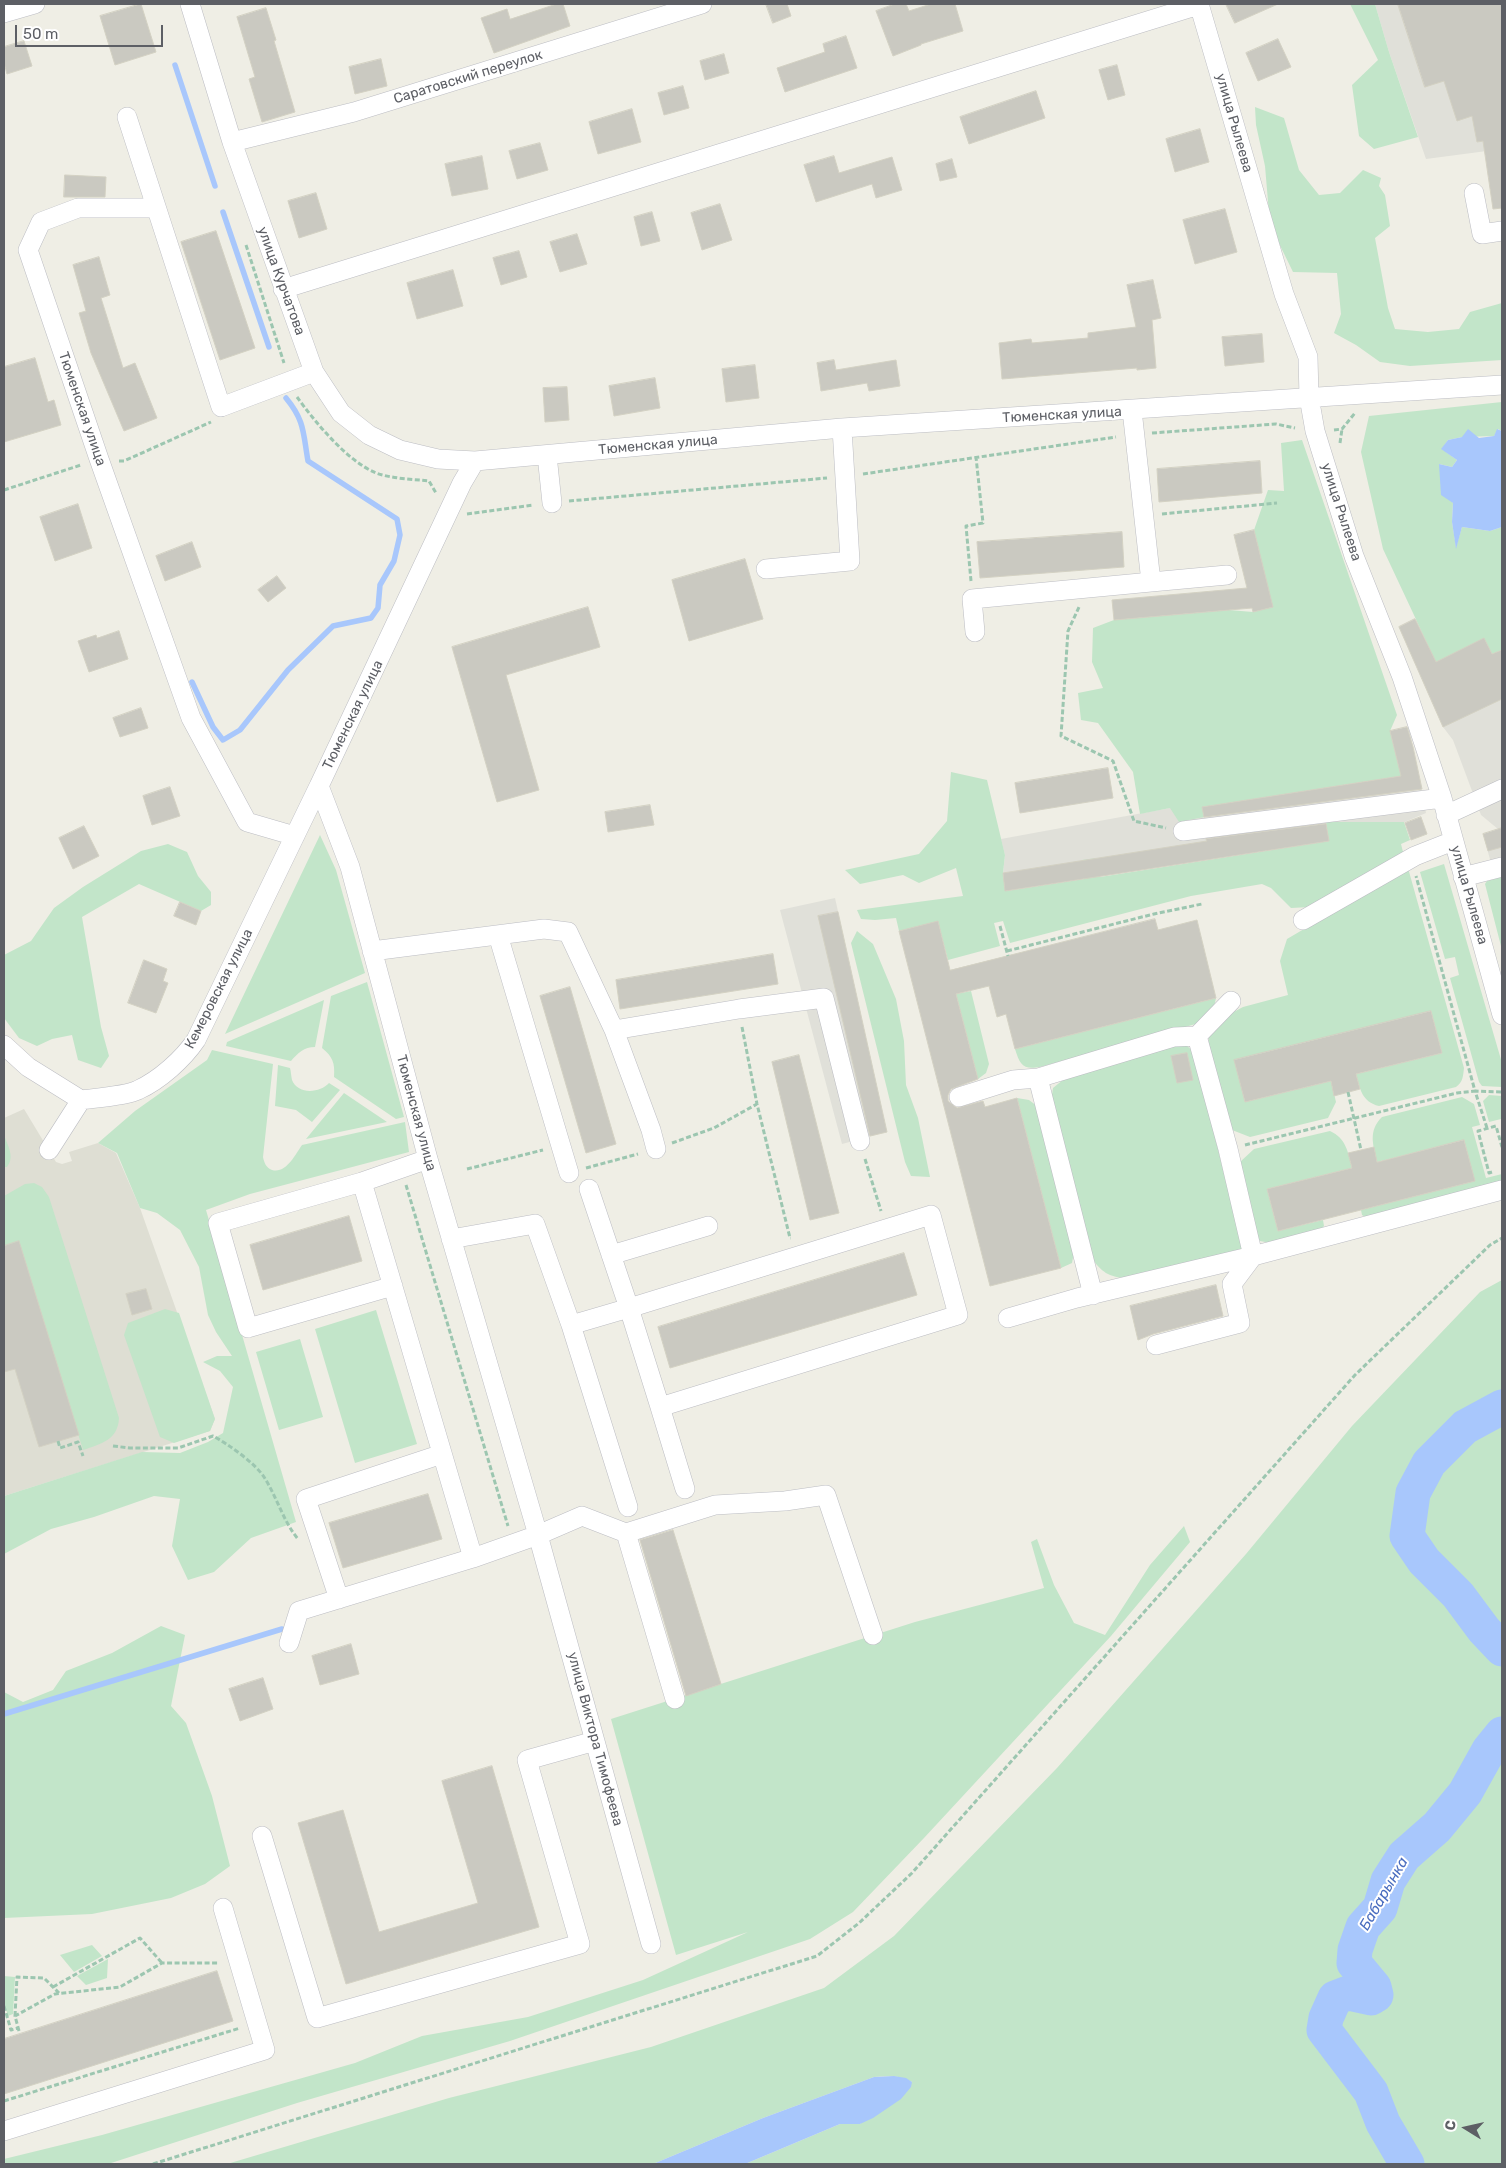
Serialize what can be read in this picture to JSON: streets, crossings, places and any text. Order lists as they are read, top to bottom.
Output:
{
  "streets": {
    "street": [
      "Саратовский переулок",
      "улица Рылеева",
      "улица Курчатова",
      "Тюменская улица",
      "Кемеровская улица",
      "улица Виктора Тимофеева"
    ]
  },
  "crossings": [
    ["Саратовский переулок", "улица Курчатова"],
    ["улица Рылеева", "Тюменская улица"],
    ["улица Курчатова", "Тюменская улица"],
    ["Тюменская улица", "Кемеровская улица"],
    ["Тюменская улица", "улица Виктора Тимофеева"]
  ],
  "water": ["Бабарынка"],
  "scale_bar": "50 m",
  "north": "left"
}
